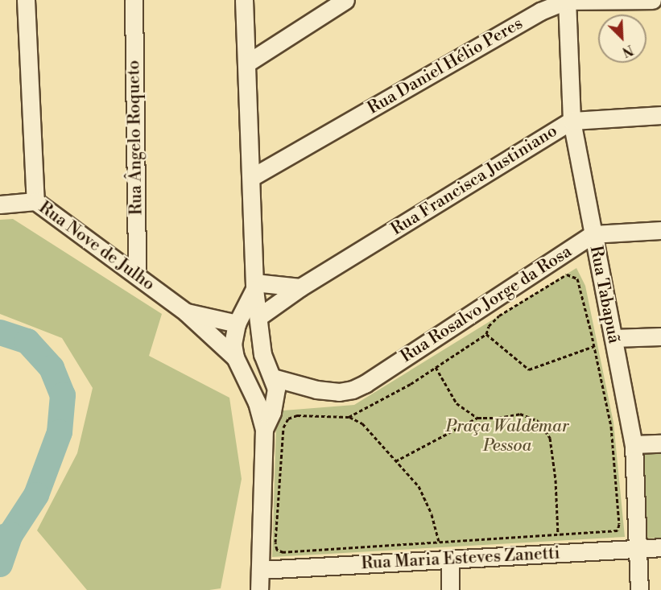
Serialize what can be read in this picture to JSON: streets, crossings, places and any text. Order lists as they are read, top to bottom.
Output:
{
  "streets": {
    "street": [
      "Rua Daniel Hélio Peres",
      "Rua Ângelo Roqueto",
      "Rua Francisca Justiniano",
      "Rua Nove de Julho",
      "Rua Tabapuã",
      "Rua Rosalvo Jorge da Rosa",
      "Rua Maria Esteves Zanetti"
    ]
  },
  "crossings": [
    ["Rua Daniel Hélio Peres", "Rua Tabapuã"],
    ["Rua Ângelo Roqueto", "Rua Nove de Julho"],
    ["Rua Francisca Justiniano", "Rua Tabapuã"],
    ["Rua Tabapuã", "Rua Rosalvo Jorge da Rosa"],
    ["Rua Tabapuã", "Rua Maria Esteves Zanetti"]
  ],
  "parks": ["Praça Waldemar Pessoa"],
  "north": "bottom right"
}
